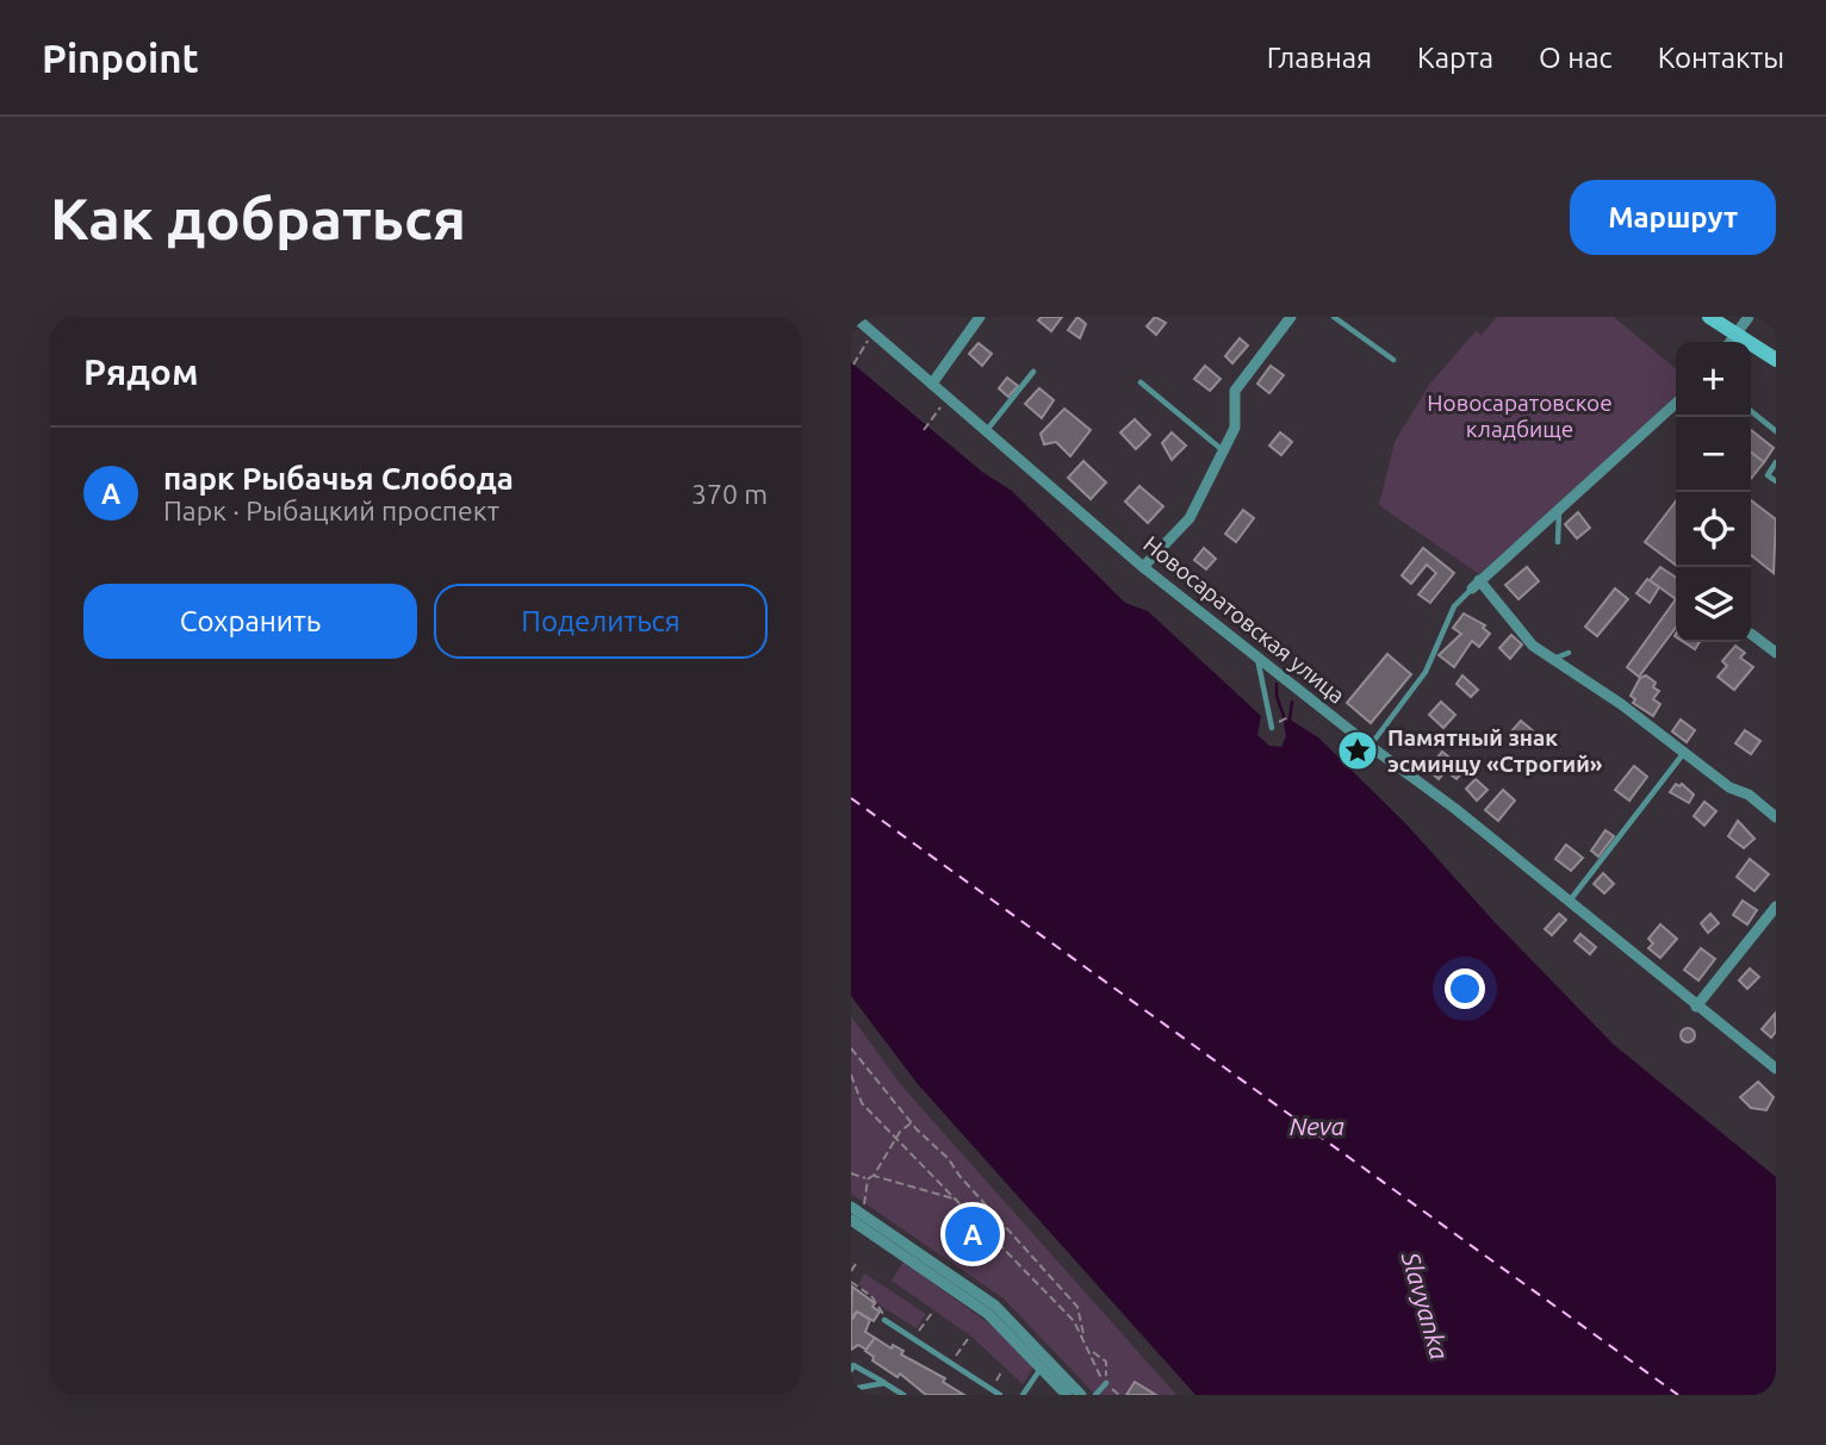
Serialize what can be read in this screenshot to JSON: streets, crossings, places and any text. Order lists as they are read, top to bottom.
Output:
{
  "streets": {
    "street": ["Новосаратовская улица"]
  },
  "water": ["Neva", "Slavyanka"],
  "parks": ["Новосаратовское кладбище"],
  "places": {
    "place": ["Памятный знак эсминцу «Строгий»"]
  },
  "page": {
    "header": "Pinpoint",
    "nav": [
      "Главная",
      "Карта",
      "О нас",
      "Контакты"
    ],
    "buttons": [
      "Маршрут",
      ["Сохранить", "Поделиться"]
    ],
    "title": "Как добраться",
    "heading": "Рядом",
    "map_buttons": ["+", "−"],
    "list": [
      {
        "mark": "A",
        "name": "парк Рыбачья Слобода",
        "note": "Парк · Рыбацкий проспект",
        "value": "370 m"
      }
    ],
    "pins": "A"
  }
}
